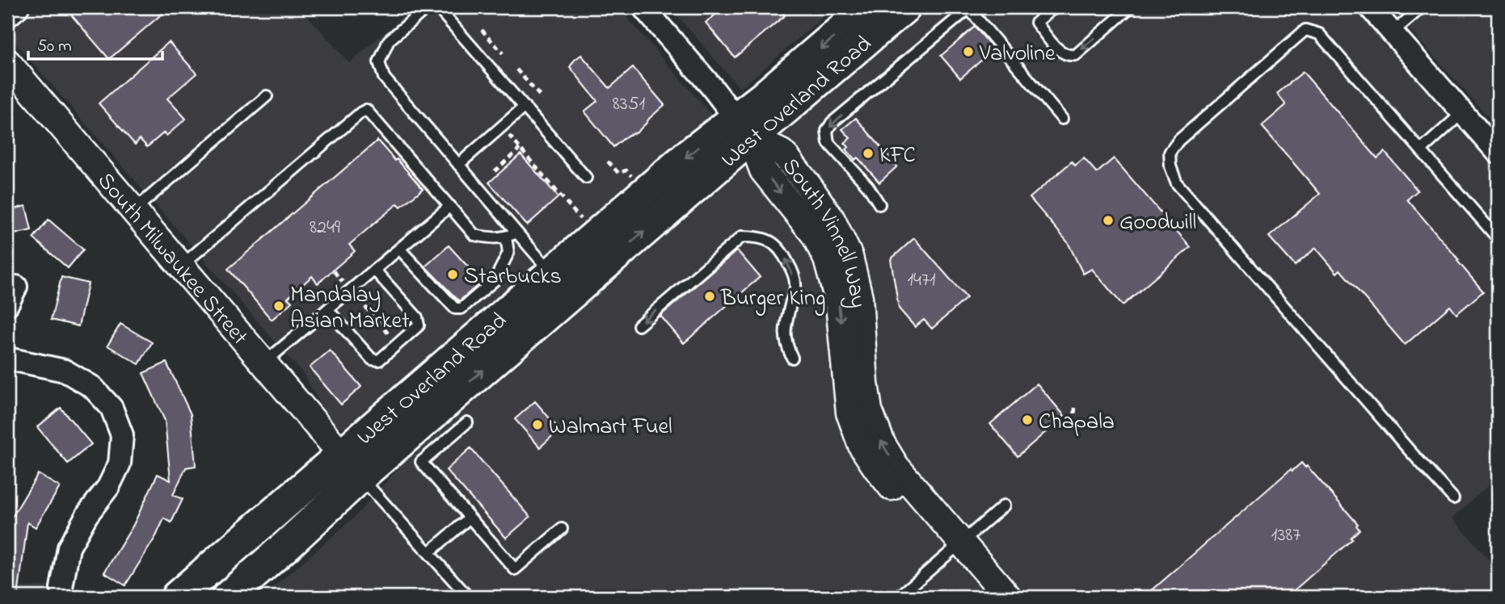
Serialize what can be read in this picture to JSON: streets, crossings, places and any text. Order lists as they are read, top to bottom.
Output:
{
  "streets": {
    "main road": ["West Overland Road"],
    "street": ["South Vinnell Way", "South Milwaukee Street"]
  },
  "crossings": [
    ["West Overland Road", "South Vinnell Way"],
    ["West Overland Road", "South Milwaukee Street"]
  ],
  "places": [
    "Valvoline",
    "KFC",
    "Goodwill",
    "Starbucks",
    "Burger King",
    "Mandalay Asian Market",
    "Chapala",
    "Walmart Fuel"
  ],
  "house_numbers": [
    "8351",
    "8249",
    "1471",
    "1387"
  ],
  "scale_bar": "50 m"
}
